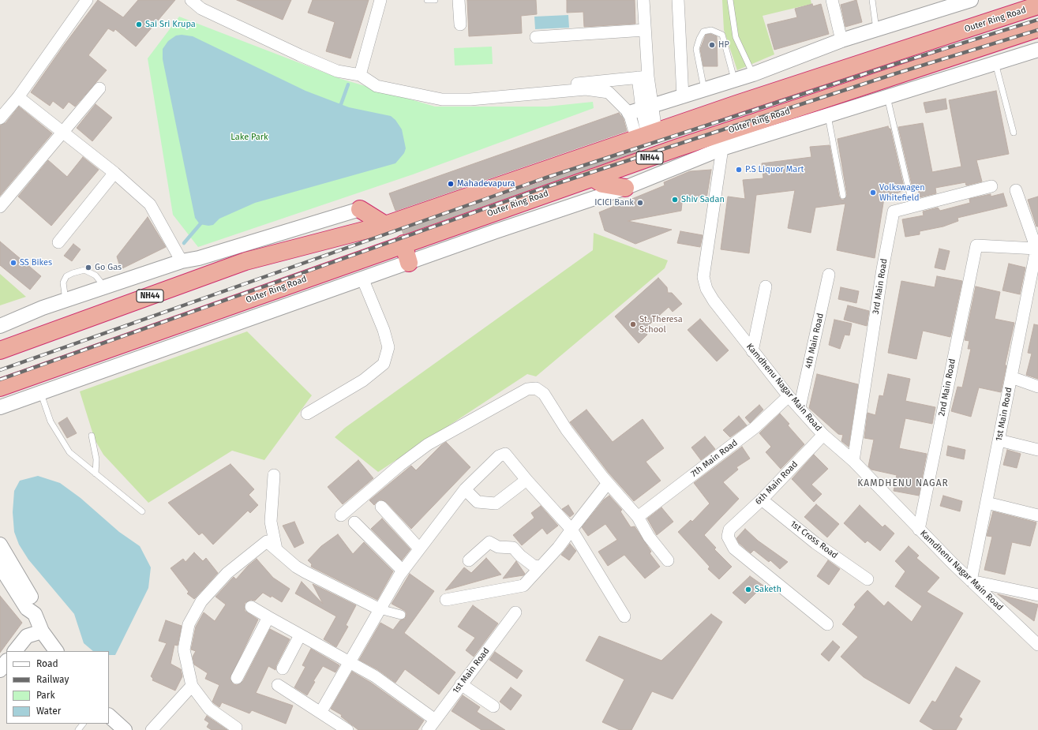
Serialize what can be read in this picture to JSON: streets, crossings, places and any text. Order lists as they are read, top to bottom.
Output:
{
  "streets": {
    "highway": ["Outer Ring Road", "NH44"],
    "street": [
      "3rd Main Road",
      "4th Main Road",
      "Kamdhenu Nagar Main Road",
      "2nd Main Road",
      "1st Main Road",
      "7th Main Road",
      "6th Main Road",
      "1st Cross Road"
    ]
  },
  "crossings": [
    ["3rd Main Road", "Kamdhenu Nagar Main Road"],
    ["4th Main Road", "Kamdhenu Nagar Main Road"],
    ["Kamdhenu Nagar Main Road", "2nd Main Road"],
    ["Kamdhenu Nagar Main Road", "1st Main Road"],
    ["Kamdhenu Nagar Main Road", "7th Main Road"],
    ["Kamdhenu Nagar Main Road", "6th Main Road"],
    ["2nd Main Road", "1st Main Road"],
    ["6th Main Road", "1st Cross Road"]
  ],
  "districts": ["KAMDHENU NAGAR"],
  "parks": ["Lake Park"],
  "places": [
    "Sai Sri Krupa",
    "HP",
    "P.S Liquor Mart",
    "Mahadevapura",
    "Volkswagen Whitefield",
    "Shiv Sadan",
    "ICICI Bank",
    "SS Bikes",
    "Go Gas",
    "St. Theresa School",
    "Saketh"
  ],
  "legend": [
    "Road",
    "Railway",
    "Park",
    "Water"
  ]
}
